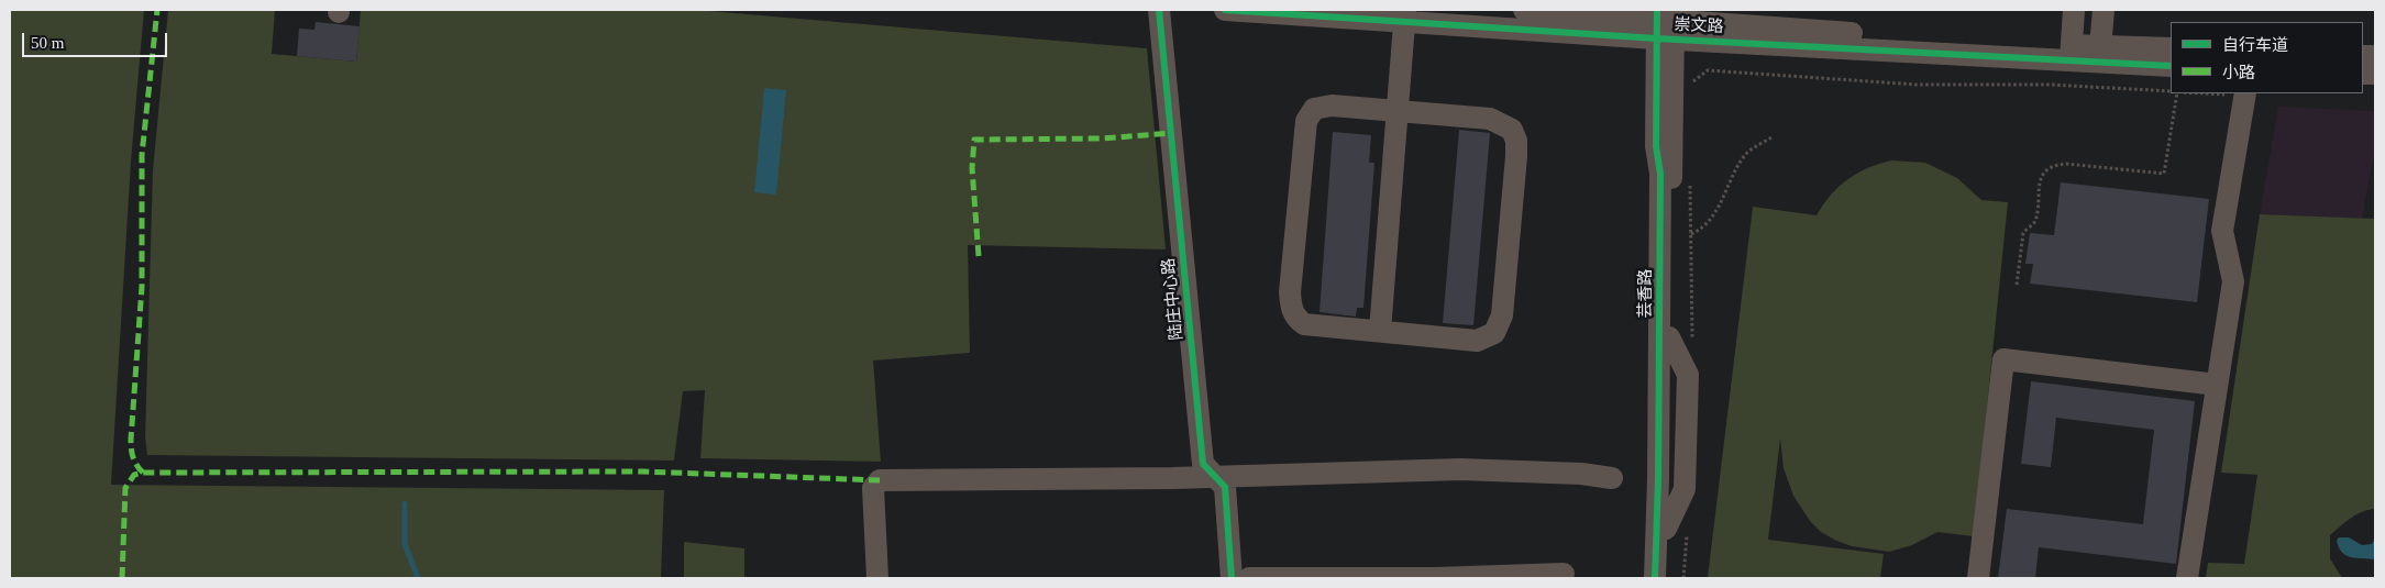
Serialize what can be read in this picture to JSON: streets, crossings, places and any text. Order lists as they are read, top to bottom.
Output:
{
  "streets": {
    "street": ["崇文路", "芸香路", "陆庄中心路"]
  },
  "crossings": [
    ["崇文路", "芸香路"]
  ],
  "legend": ["自行车道", "小路"],
  "scale_bar": "50 m"
}
